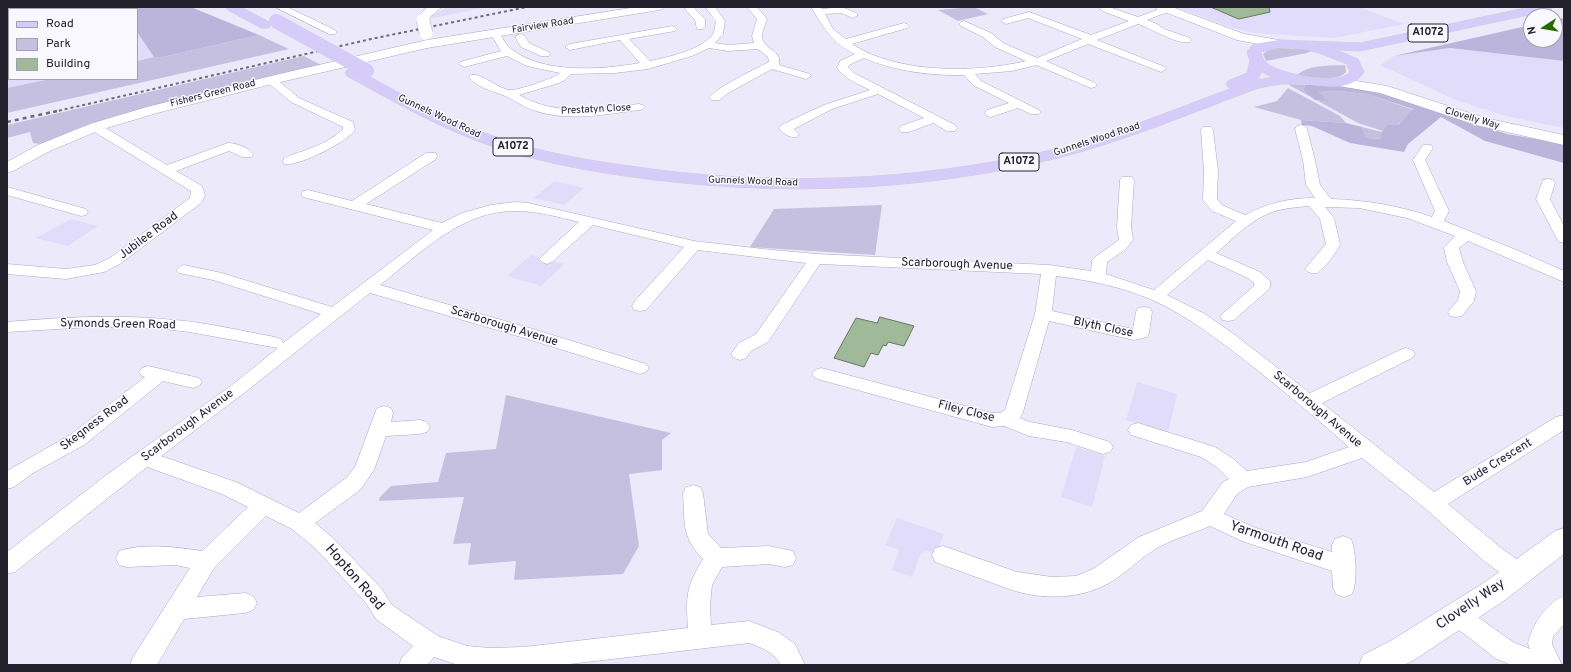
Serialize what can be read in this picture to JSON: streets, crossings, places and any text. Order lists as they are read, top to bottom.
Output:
{
  "streets": {
    "main road": ["A1072", "Gunnels Wood Road"],
    "street": [
      "Fairview Road",
      "Fishers Green Road",
      "Prestatyn Close",
      "Clovelly Way",
      "Jubilee Road",
      "Scarborough Avenue",
      "Symonds Green Road",
      "Blyth Close",
      "Filey Close",
      "Skegness Road",
      "Bude Crescent",
      "Yarmouth Road",
      "Hopton Road"
    ]
  },
  "crossings": [
    ["Fairview Road", "Fishers Green Road"],
    ["Gunnels Wood Road", "Clovelly Way"],
    ["Clovelly Way", "Scarborough Avenue"],
    ["Scarborough Avenue", "Filey Close"],
    ["Scarborough Avenue", "Bude Crescent"],
    ["Scarborough Avenue", "Hopton Road"],
    ["Blyth Close", "Filey Close"]
  ],
  "legend": ["Road", "Park", "Building"],
  "north": "left"
}
